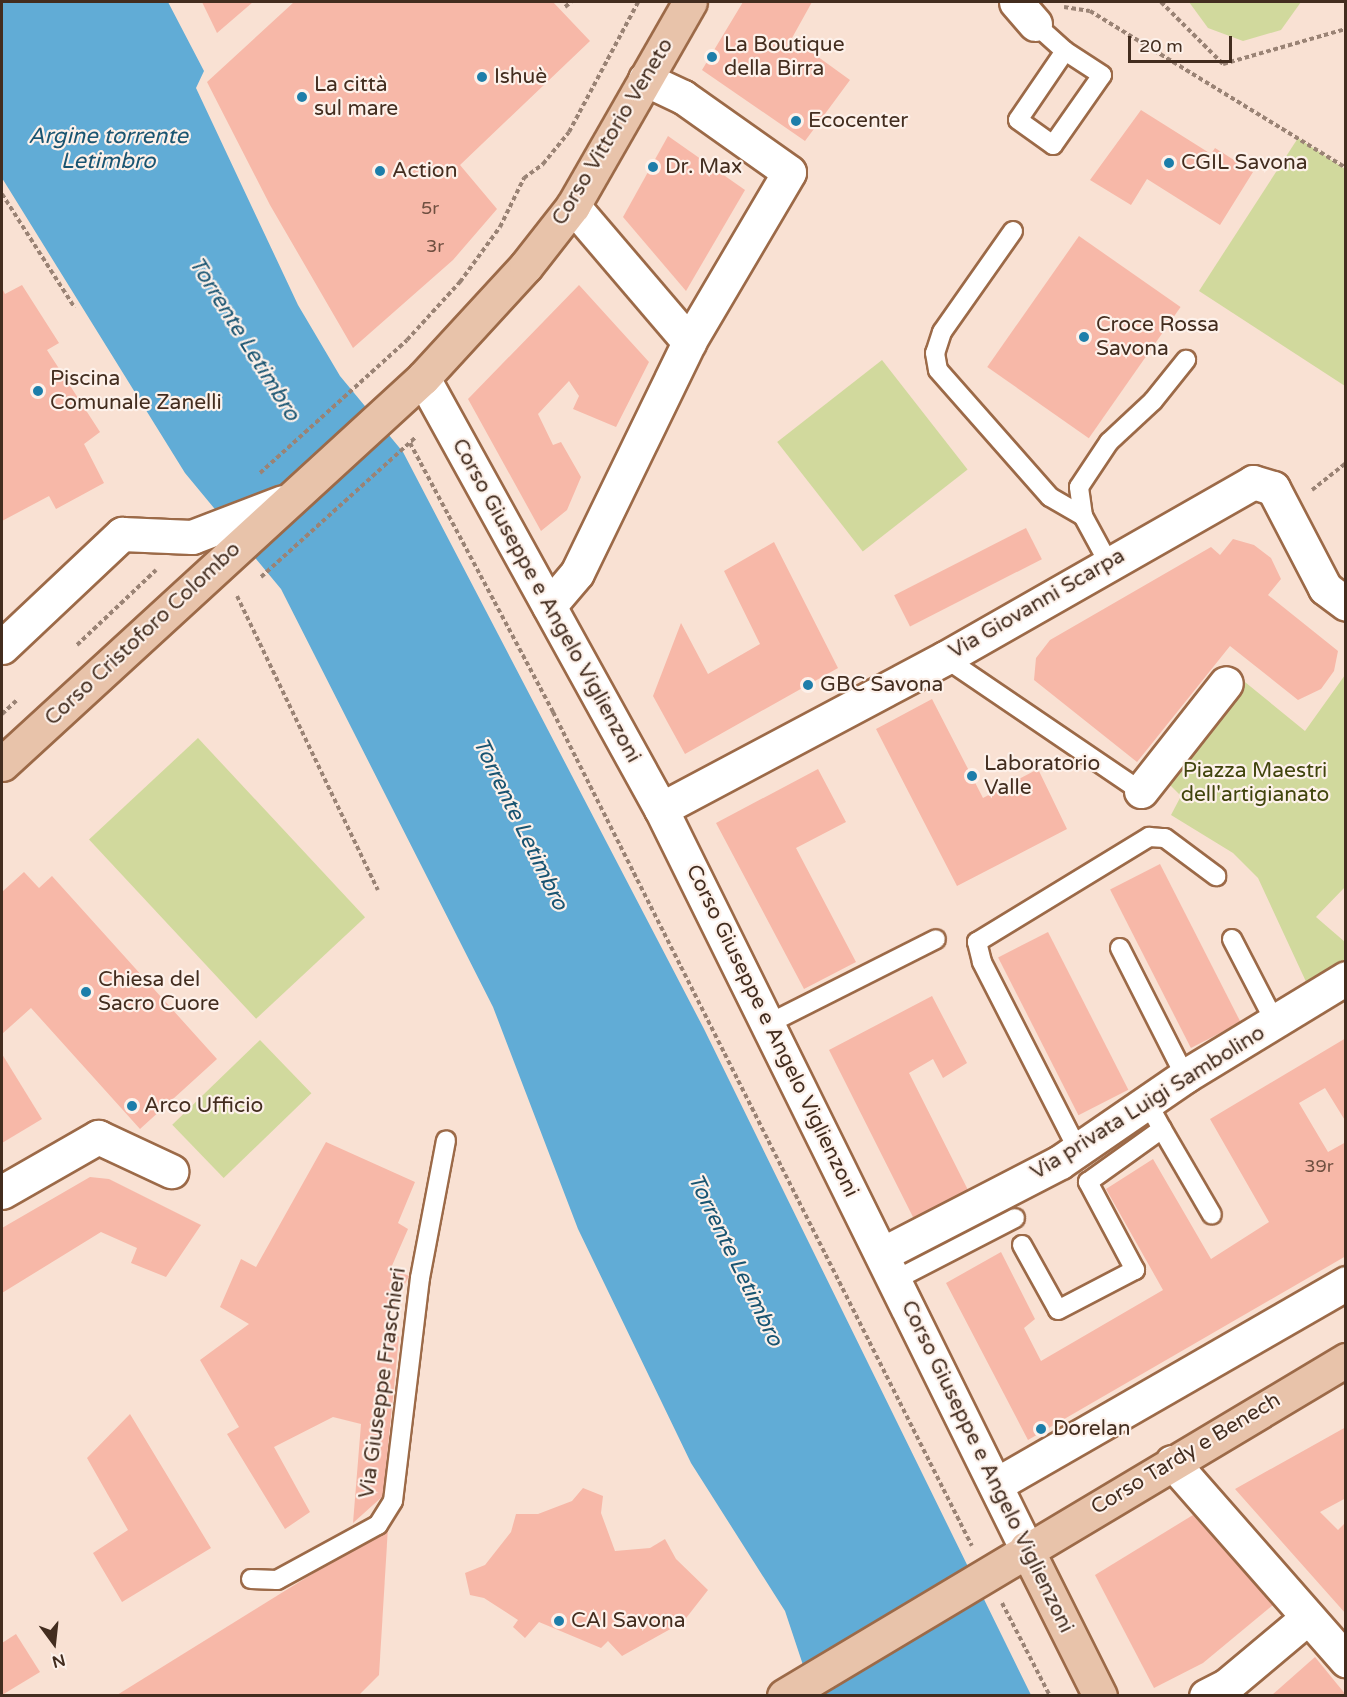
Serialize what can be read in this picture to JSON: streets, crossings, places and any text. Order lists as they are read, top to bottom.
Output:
{
  "streets": {
    "main road": [
      "Corso Vittorio Veneto",
      "Corso Giuseppe e Angelo Viglienzoni",
      "Corso Cristoforo Colombo",
      "Corso Tardy e Benech"
    ],
    "street": ["Via Giovanni Scarpa", "Via privata Luigi Sambolino"],
    "lane": ["Via Giuseppe Fraschieri"]
  },
  "crossings": [
    ["Corso Vittorio Veneto", "Corso Giuseppe e Angelo Viglienzoni"],
    ["Corso Vittorio Veneto", "Corso Cristoforo Colombo"],
    ["Corso Giuseppe e Angelo Viglienzoni", "Via Giovanni Scarpa"],
    ["Corso Giuseppe e Angelo Viglienzoni", "Via privata Luigi Sambolino"],
    ["Corso Giuseppe e Angelo Viglienzoni", "Corso Tardy e Benech"]
  ],
  "water": ["Argine torrente Letimbro", "Torrente Letimbro"],
  "parks": ["Piazza Maestri dell'artigianato"],
  "places": [
    "La Boutique della Birra",
    "Ishuè",
    "La città sul mare",
    "Ecocenter",
    "CGIL Savona",
    "Dr. Max",
    "Action",
    "Croce Rossa Savona",
    "Piscina Comunale Zanelli",
    "GBC Savona",
    "Laboratorio Valle",
    "Chiesa del Sacro Cuore",
    "Arco Ufficio",
    "Dorelan",
    "CAI Savona"
  ],
  "house_numbers": ["5r", "3r", "39r"],
  "scale_bar": "20 m",
  "north": "bottom"
}
